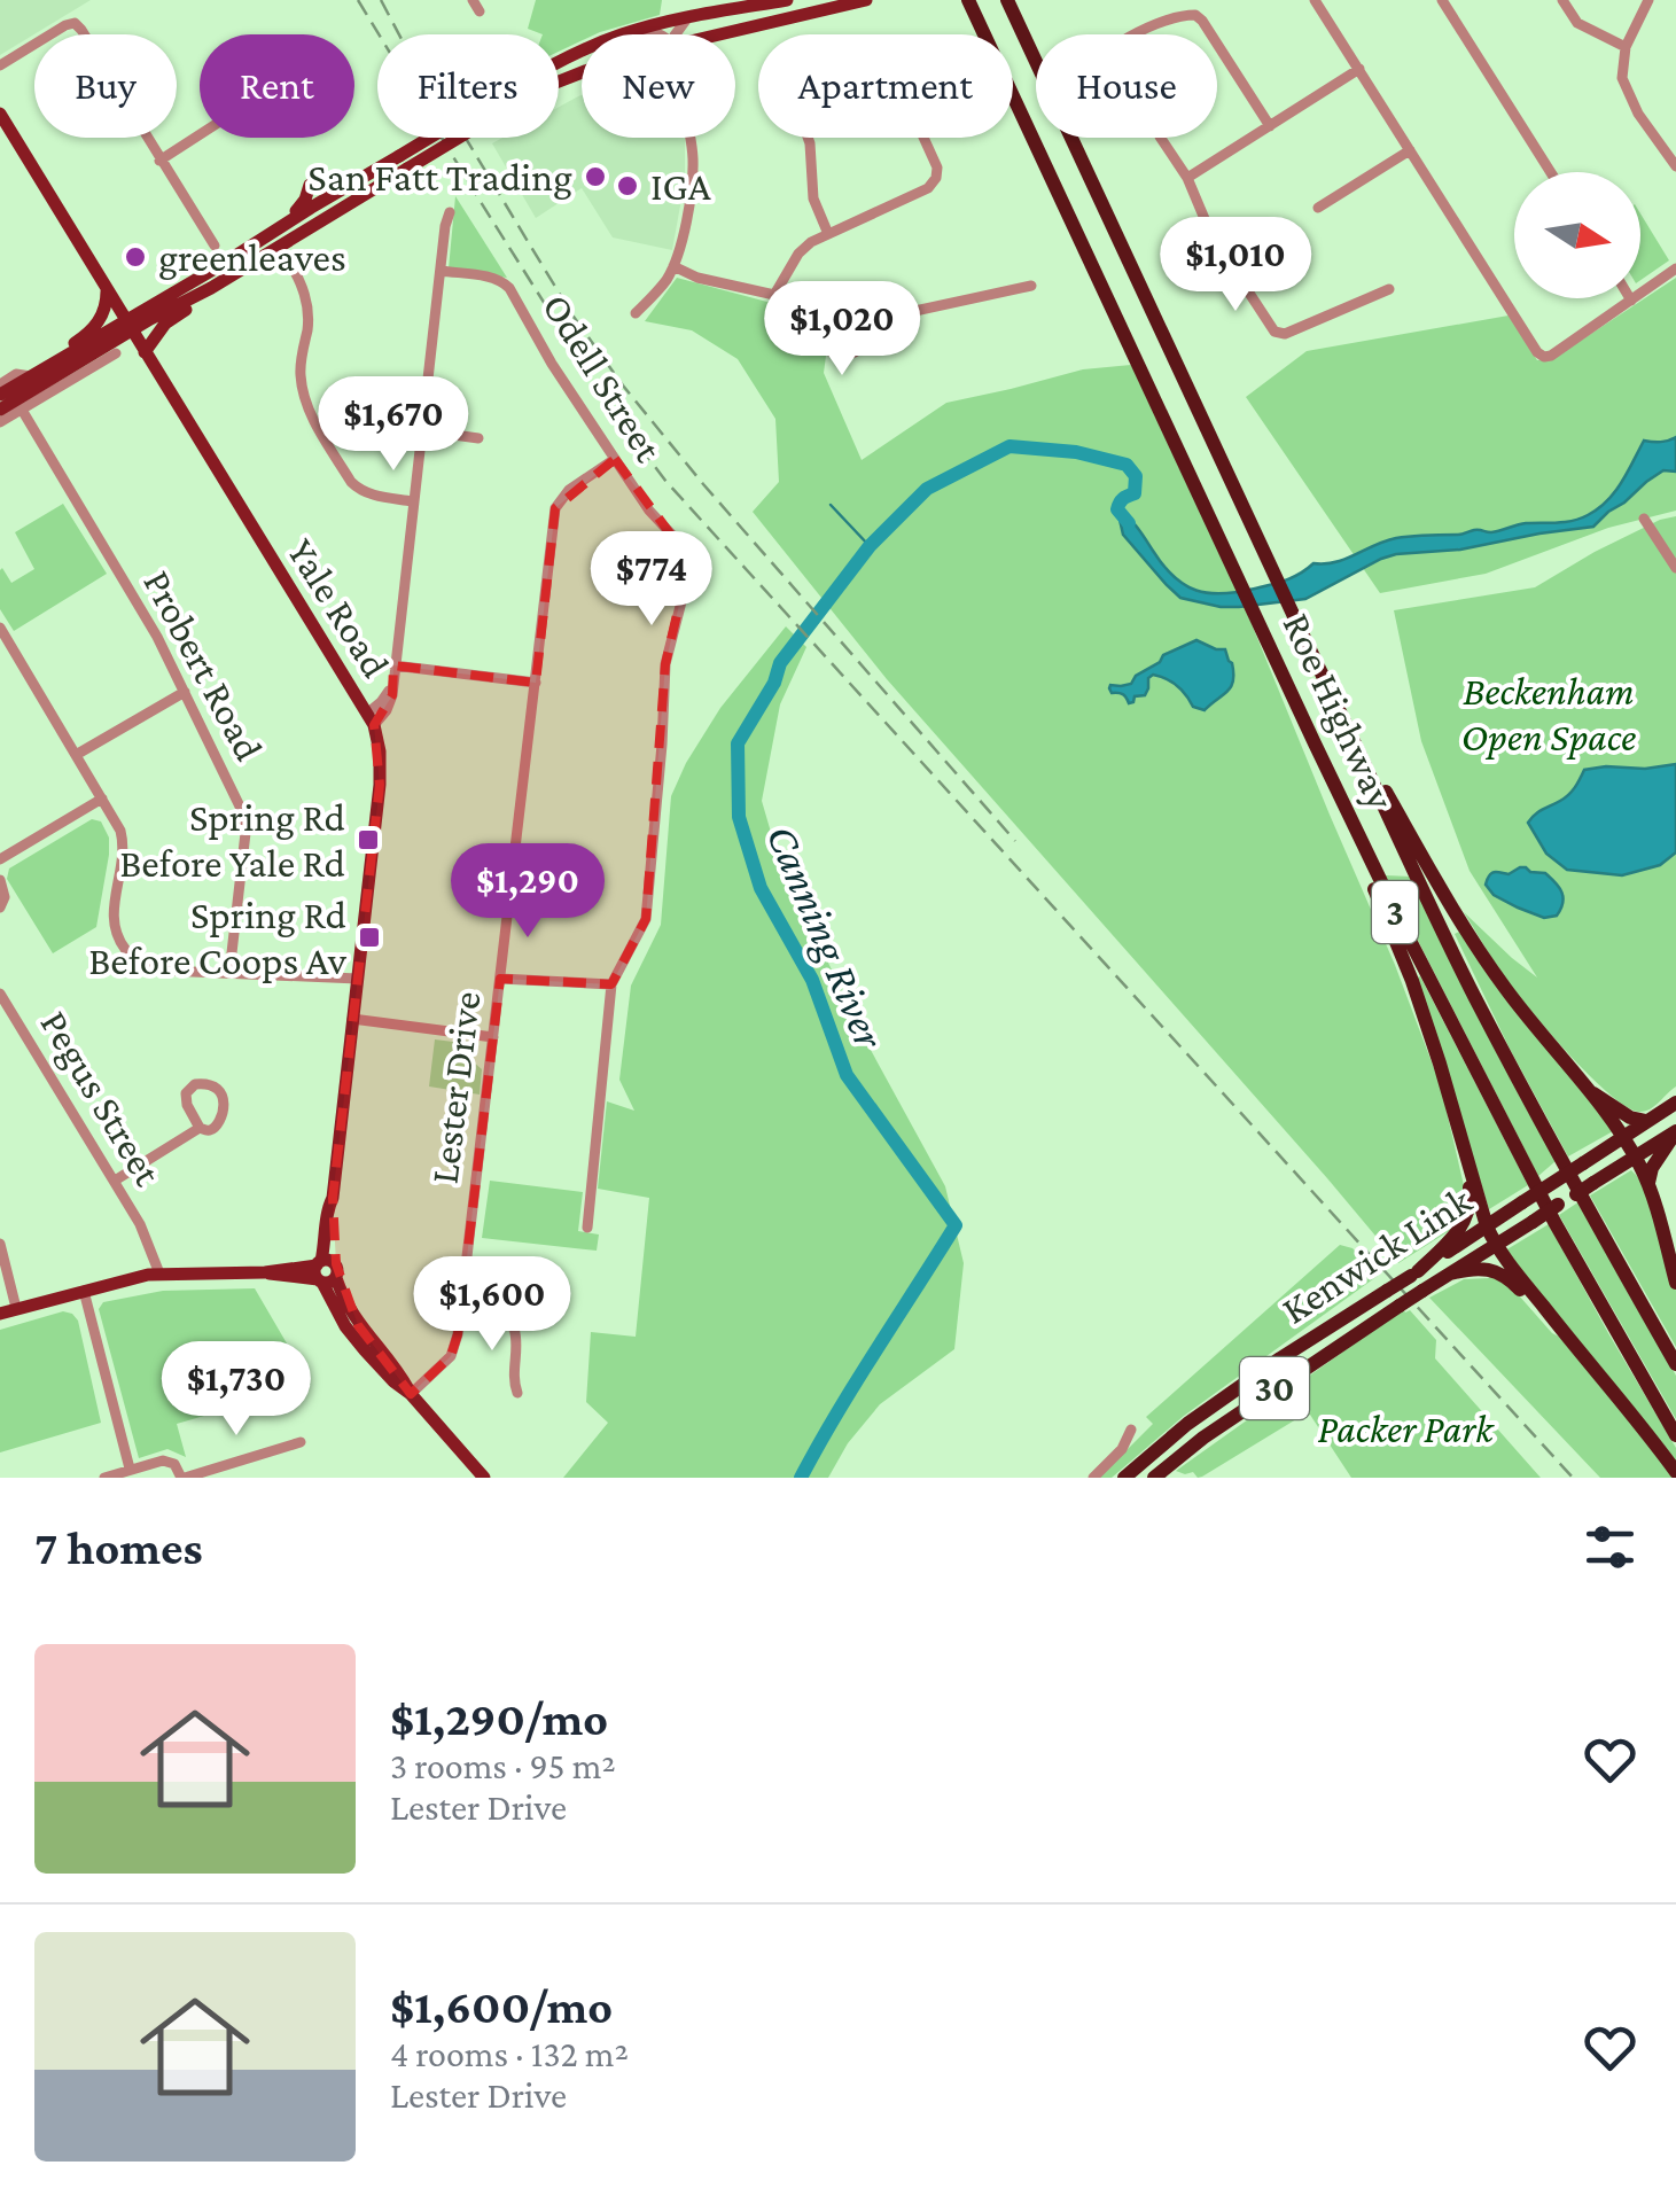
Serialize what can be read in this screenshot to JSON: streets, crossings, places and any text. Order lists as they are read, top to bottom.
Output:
{
  "streets": {
    "highway": [
      "Roe Highway",
      "3",
      "Kenwick Link",
      "30"
    ],
    "main road": ["Yale Road"],
    "street": [
      "Odell Street",
      "Probert Road",
      "Lester Drive",
      "Pegus Street"
    ]
  },
  "crossings": [
    ["Odell Street", "Lester Drive"]
  ],
  "water": ["Canning River"],
  "parks": ["Beckenham Open Space", "Packer Park"],
  "places": {
    "other": ["San Fatt Trading", "IGA", "greenleaves"],
    "transit": ["Spring Rd Before Yale Rd", "Spring Rd Before Coops Av"]
  },
  "north": "right",
  "page": {
    "chip": [
      "Buy",
      "Rent",
      "Filters",
      "New",
      "Apartment",
      "House"
    ],
    "price": [
      "$1,010",
      "$1,020",
      "$1,670",
      "$774",
      "$1,290",
      "$1,600",
      "$1,730"
    ],
    "heading": "7 homes",
    "list": [
      {
        "name": "$1,290/mo",
        "note": "3 rooms · 95 m² · Lester Drive"
      },
      {
        "name": "$1,600/mo",
        "note": "4 rooms · 132 m² · Lester Drive"
      }
    ]
  }
}
